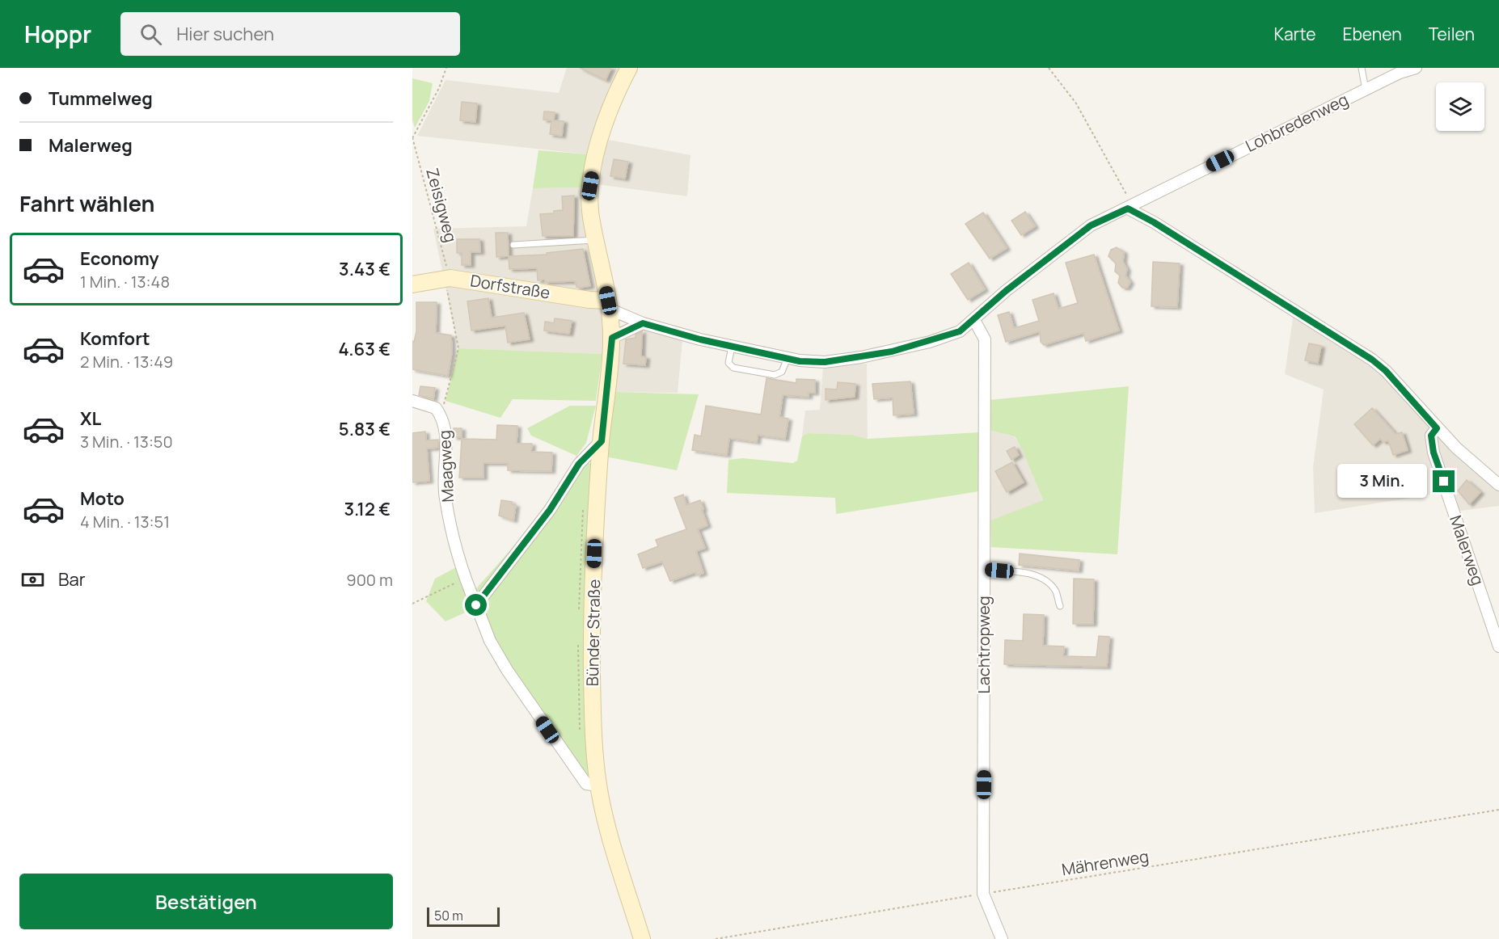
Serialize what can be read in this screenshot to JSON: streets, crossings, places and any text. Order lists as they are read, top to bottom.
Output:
{
  "streets": {
    "main road": ["Dorfstraße", "Bünder Straße"],
    "street": [
      "Lohbredenweg",
      "Maagweg",
      "Malerweg",
      "Lachtropweg"
    ],
    "path": ["Zeisigweg", "Mährenweg"]
  },
  "crossings": [
    ["Lohbredenweg", "Dorfstraße"],
    ["Lohbredenweg", "Bünder Straße"],
    ["Lohbredenweg", "Lachtropweg"],
    ["Zeisigweg", "Dorfstraße"],
    ["Zeisigweg", "Maagweg"],
    ["Dorfstraße", "Bünder Straße"],
    ["Maagweg", "Bünder Straße"],
    ["Lachtropweg", "Mährenweg"]
  ],
  "scale_bar": "50 m",
  "page": {
    "header": "Hoppr",
    "search": "Hier suchen",
    "nav": ["Karte", "Ebenen", "Teilen"],
    "banner": ["Tummelweg", "Malerweg"],
    "heading": "Fahrt wählen",
    "list": [
      {
        "name": "Economy",
        "note": "1 Min. · 13:48",
        "value": "3.43 €"
      },
      {
        "name": "Komfort",
        "note": "2 Min. · 13:49",
        "value": "4.63 €"
      },
      {
        "name": "XL",
        "note": "3 Min. · 13:50",
        "value": "5.83 €"
      },
      {
        "name": "Moto",
        "note": "4 Min. · 13:51",
        "value": "3.12 €"
      }
    ],
    "bubble": "3 Min.",
    "pay": ["Bar", "900 m"],
    "buttons": "Bestätigen",
    "scale": "50 m"
  }
}
